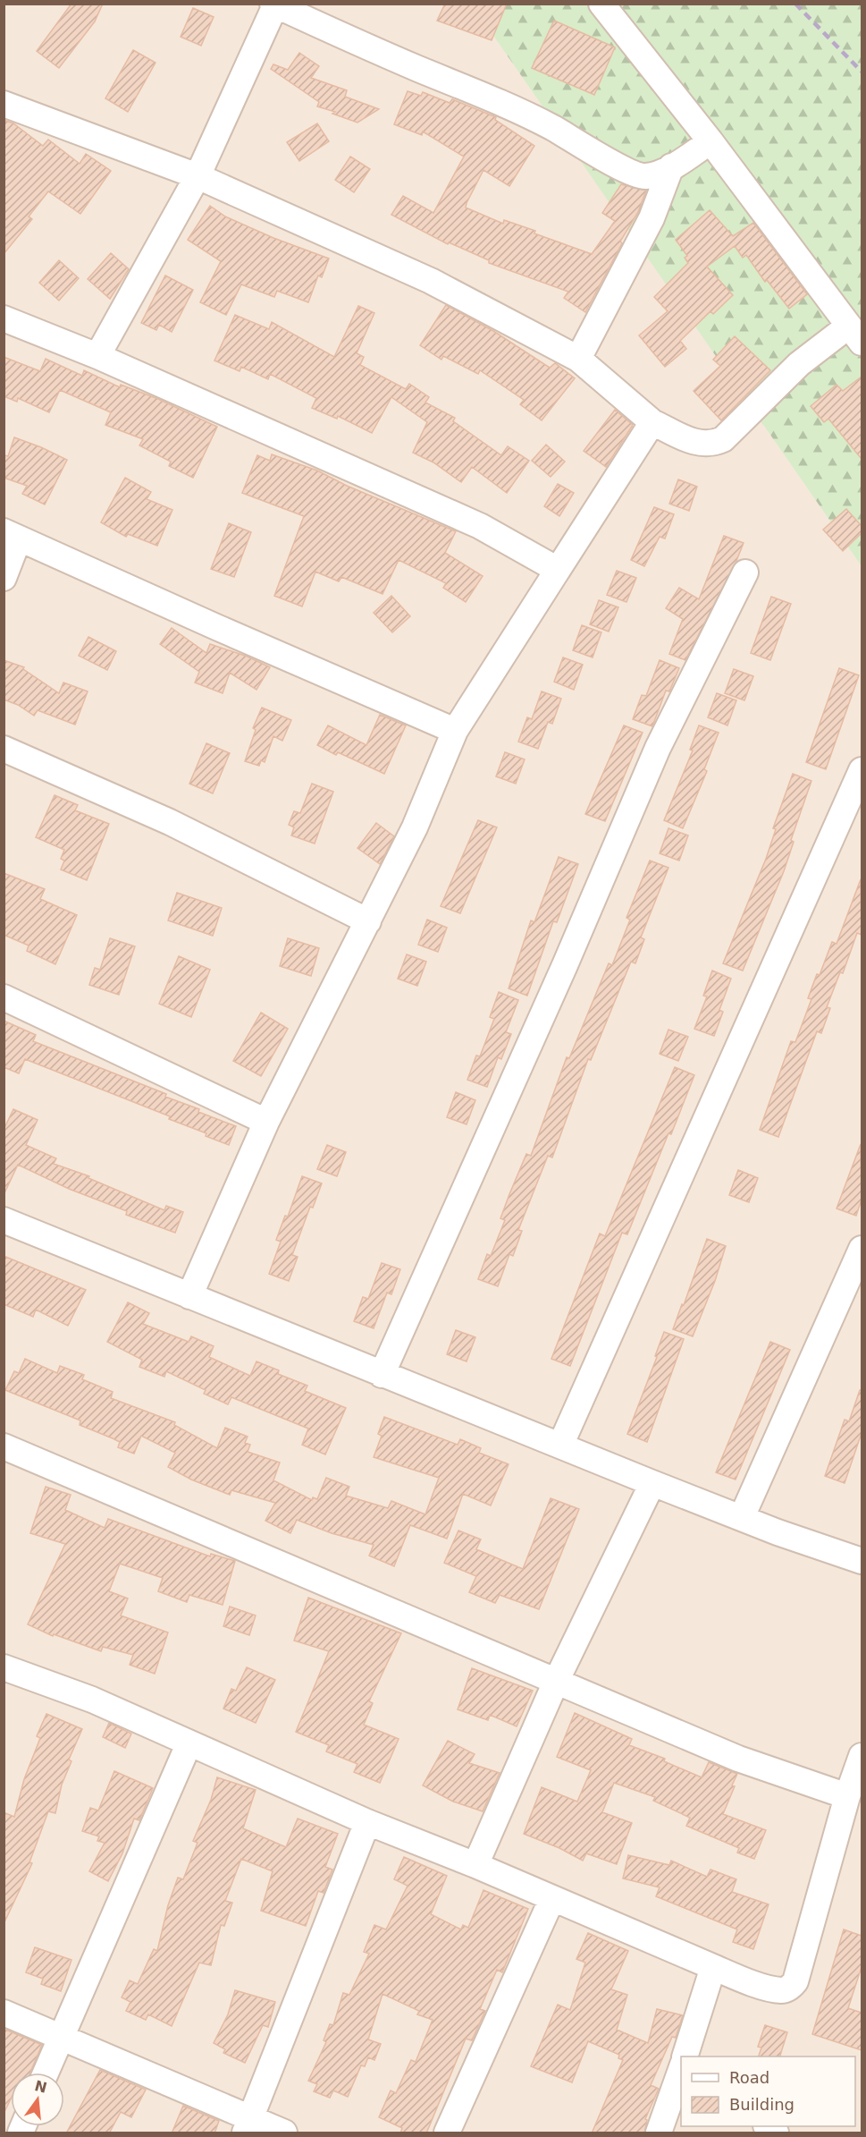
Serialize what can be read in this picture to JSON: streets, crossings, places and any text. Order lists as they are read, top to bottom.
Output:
{
  "legend": ["Road", "Building"],
  "north": "top"
}
